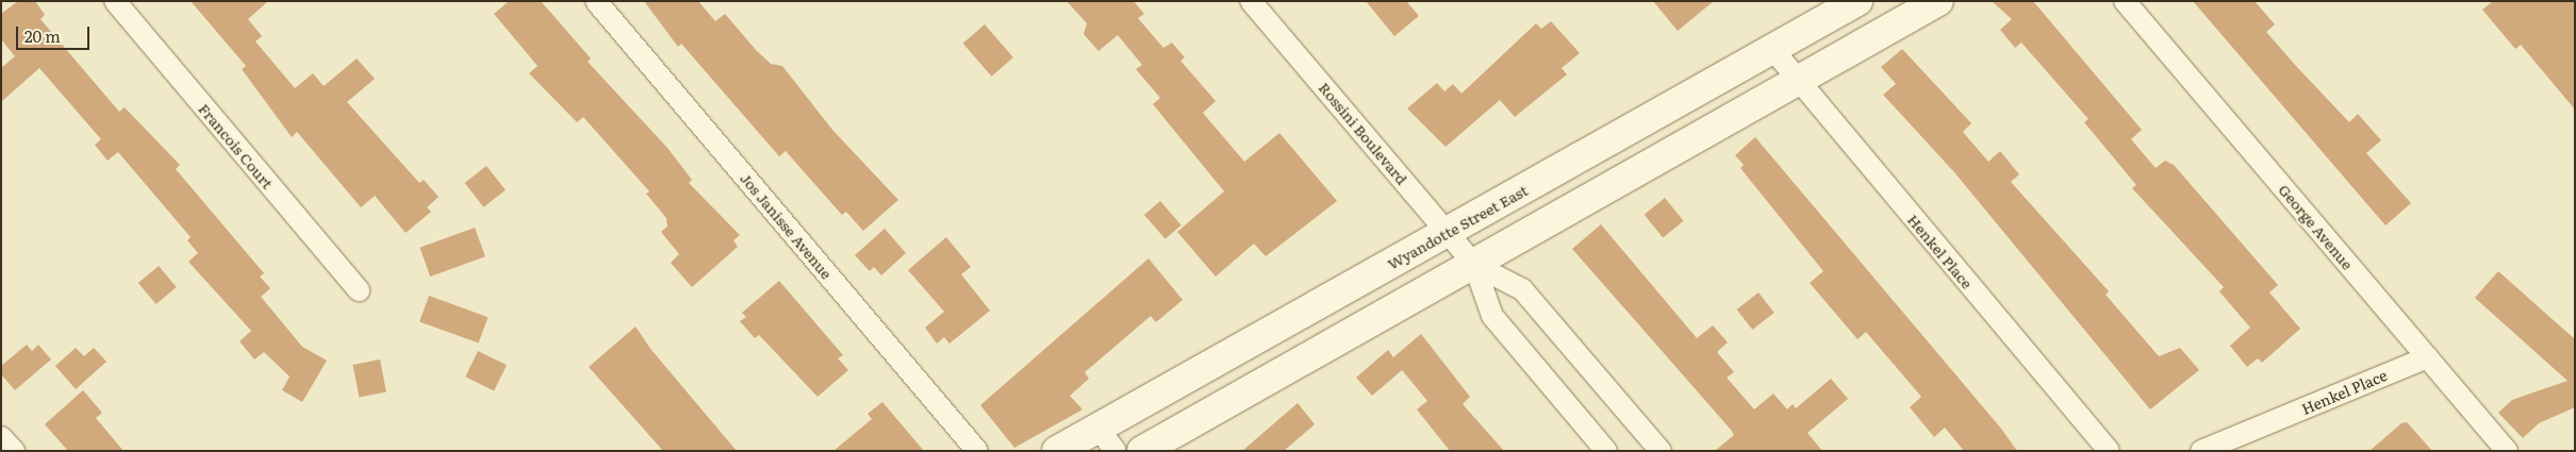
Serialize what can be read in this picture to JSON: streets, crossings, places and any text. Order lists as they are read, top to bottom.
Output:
{
  "streets": {
    "main road": ["Wyandotte Street East"],
    "street": [
      "Rossini Boulevard",
      "Francois Court",
      "Jos Janisse Avenue",
      "George Avenue",
      "Henkel Place"
    ]
  },
  "crossings": [
    ["Rossini Boulevard", "Wyandotte Street East"],
    ["Wyandotte Street East", "Henkel Place"],
    ["George Avenue", "Henkel Place"]
  ],
  "scale_bar": "20 m"
}
